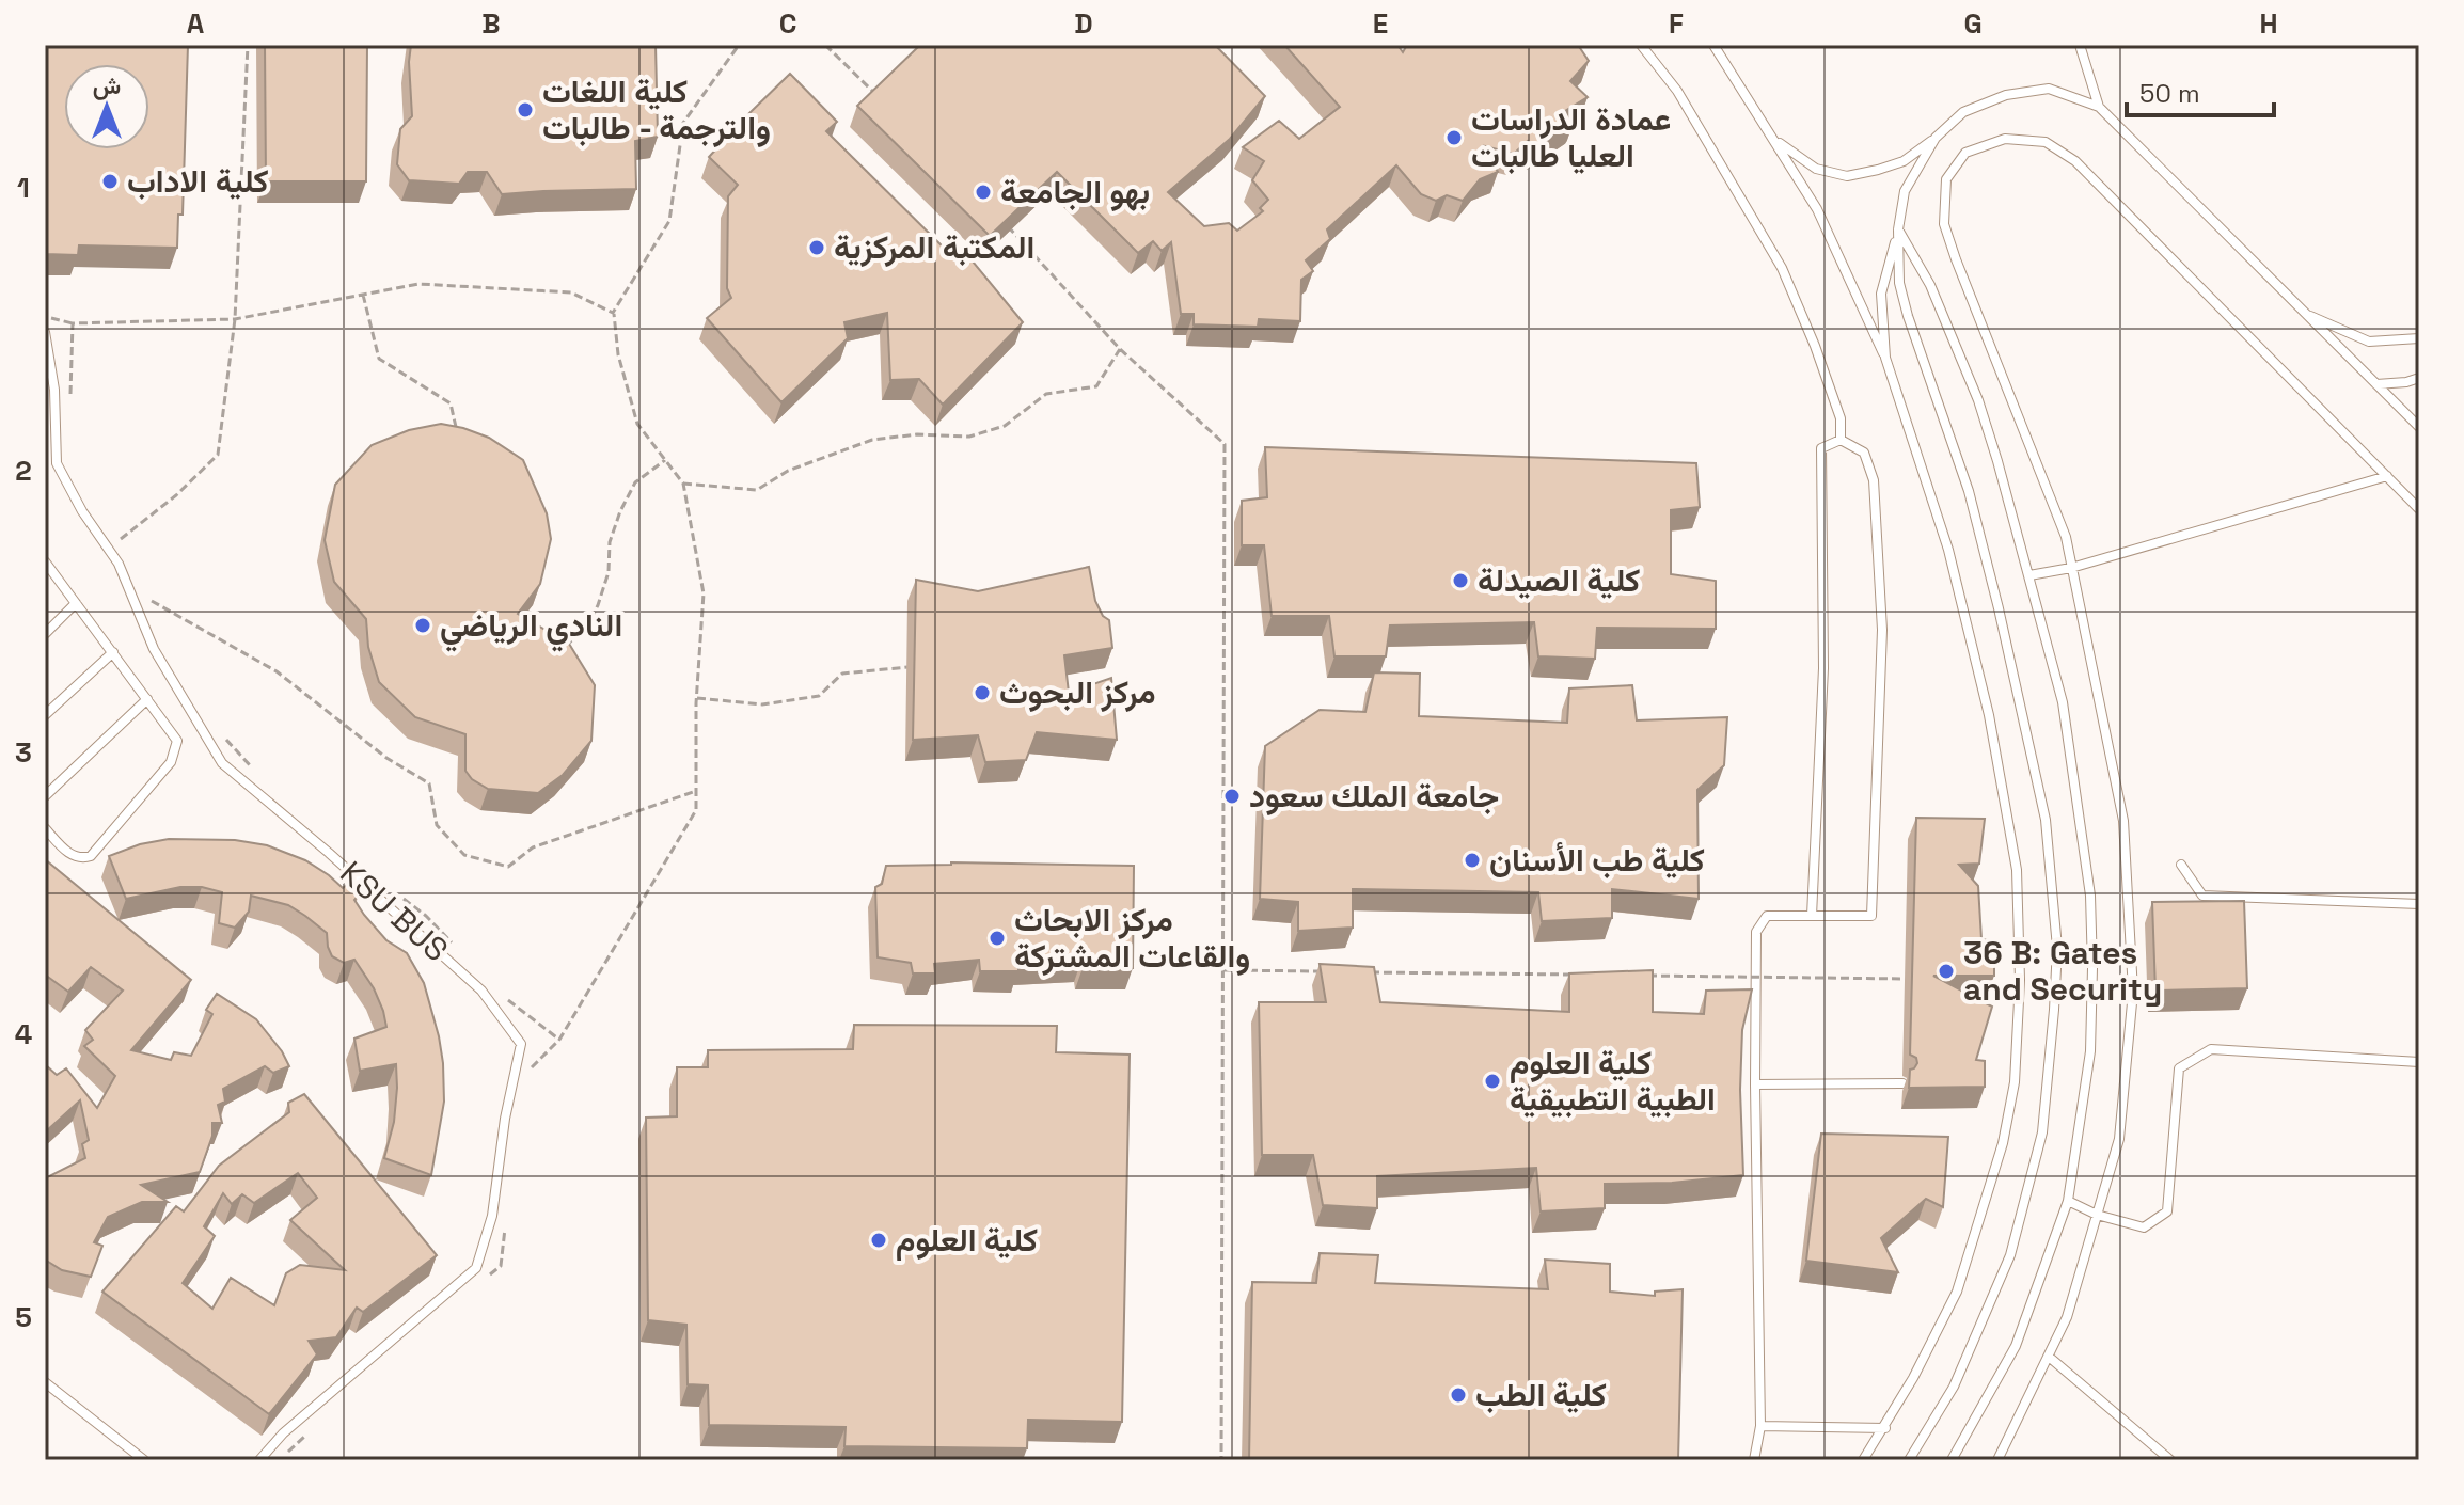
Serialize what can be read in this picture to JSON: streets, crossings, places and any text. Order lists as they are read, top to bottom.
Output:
{
  "streets": {
    "lane": ["KSU BUS"]
  },
  "places": [
    "كلية اللغات والترجمة - طالبات",
    "عمادة الدراسات العليا طالبات",
    "كلية الاداب",
    "بهو الجامعة",
    "المكتبة المركزية",
    "كلية الصيدلة",
    "النادي الرياضي",
    "مركز البحوث",
    "جامعة الملك سعود",
    "كلية طب الأسنان",
    "مركز الابحاث والقاعات المشتركة",
    "36 B: Gates and Security",
    "كلية العلوم الطبية التطبيقية",
    "كلية العلوم",
    "كلية الطب"
  ],
  "scale_bar": "50 m",
  "north": "top",
  "grid": {
    "columns": [
      "A",
      "B",
      "C",
      "D",
      "E",
      "F",
      "G",
      "H"
    ],
    "rows": [
      "1",
      "2",
      "3",
      "4",
      "5"
    ]
  }
}
